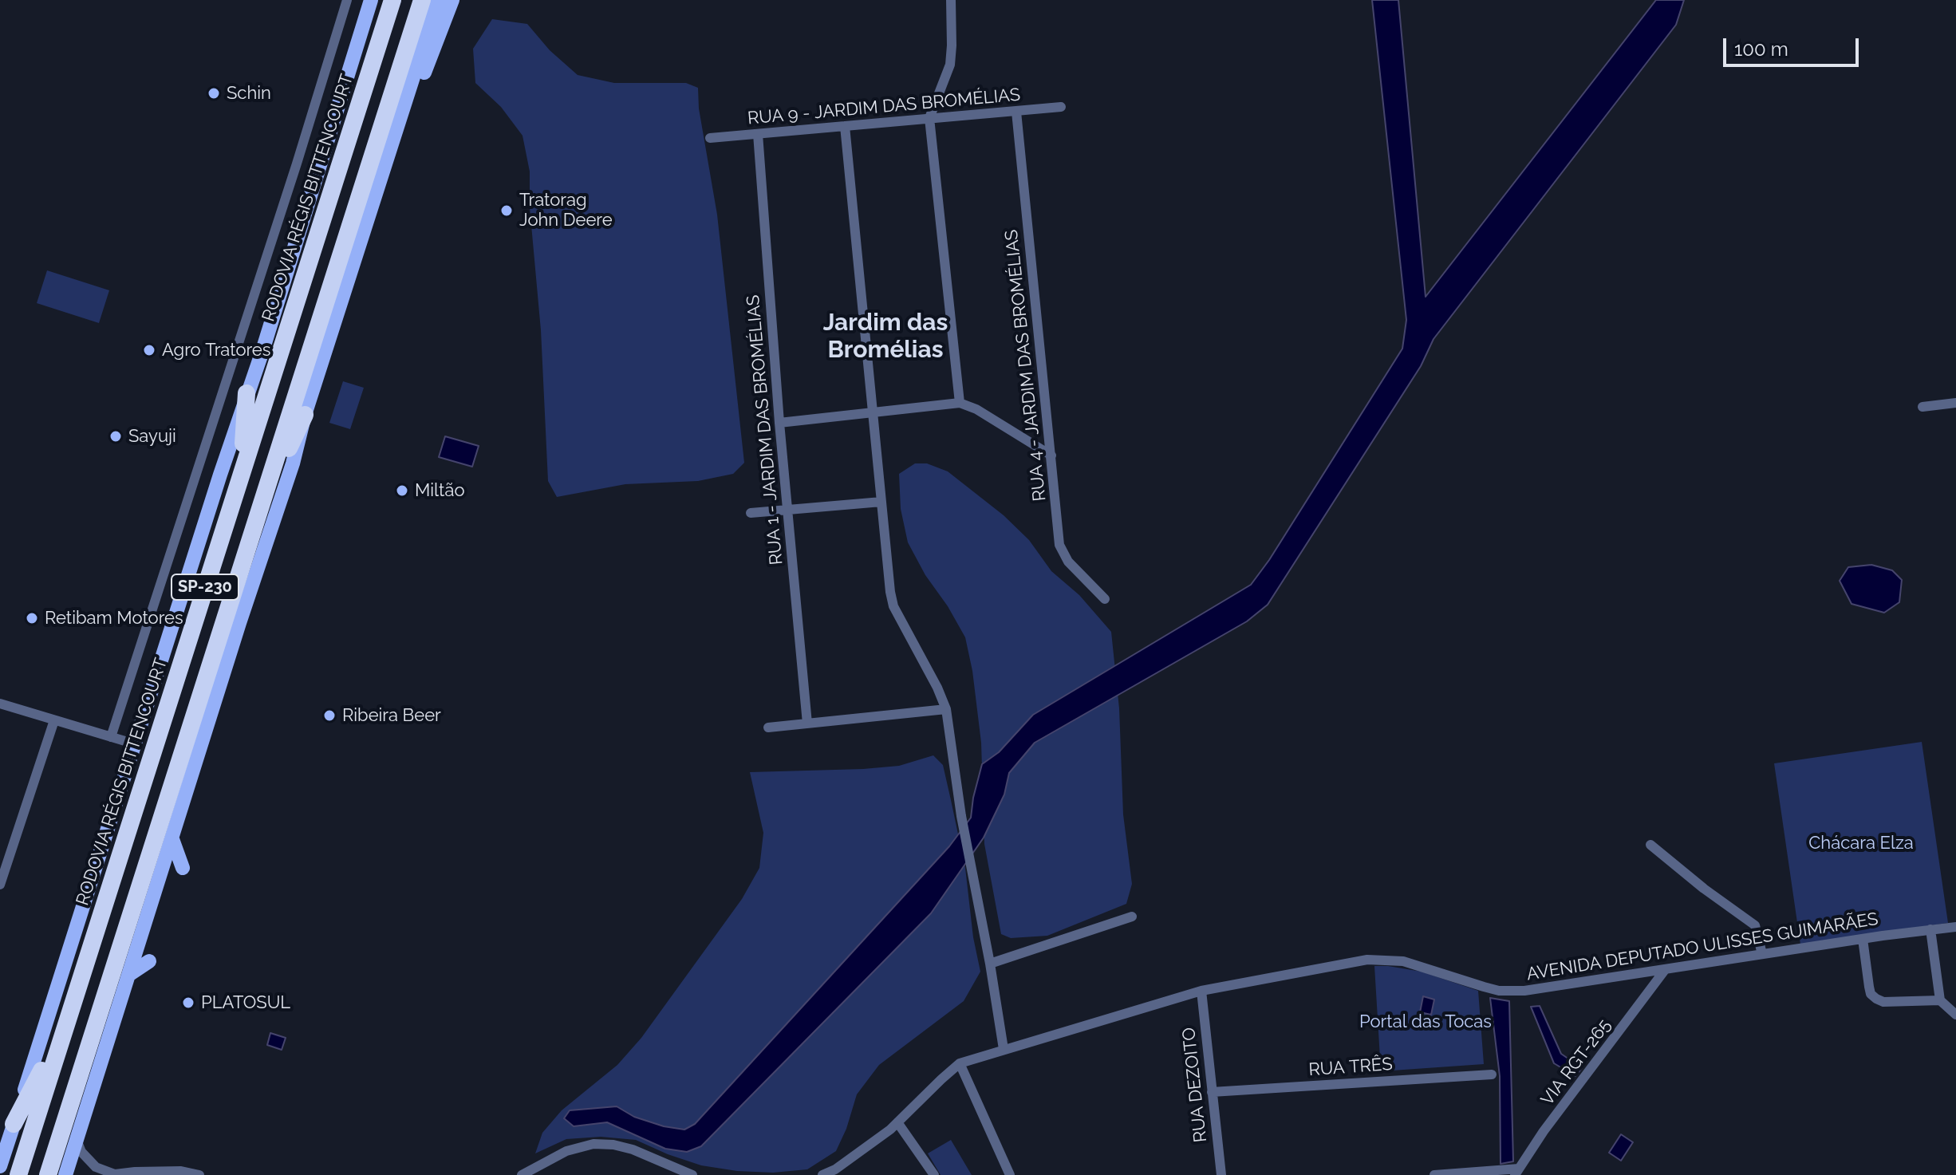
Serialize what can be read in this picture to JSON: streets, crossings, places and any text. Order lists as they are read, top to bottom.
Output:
{
  "streets": {
    "highway": ["RODOVIA RÉGIS BITTENCOURT", "SP-230"],
    "street": [
      "RUA 9 - JARDIM DAS BROMÉLIAS",
      "RUA 4 - JARDIM DAS BROMÉLIAS",
      "RUA 1 - JARDIM DAS BROMÉLIAS",
      "AVENIDA DEPUTADO ULISSES GUIMARÃES",
      "VIA RGT-265",
      "RUA TRÊS",
      "RUA DEZOITO"
    ]
  },
  "crossings": [
    ["RUA 9 - JARDIM DAS BROMÉLIAS", "RUA 4 - JARDIM DAS BROMÉLIAS"],
    ["RUA 9 - JARDIM DAS BROMÉLIAS", "RUA 1 - JARDIM DAS BROMÉLIAS"],
    ["AVENIDA DEPUTADO ULISSES GUIMARÃES", "VIA RGT-265"],
    ["AVENIDA DEPUTADO ULISSES GUIMARÃES", "RUA DEZOITO"],
    ["RUA TRÊS", "RUA DEZOITO"]
  ],
  "districts": ["Jardim das Bromélias"],
  "parks": ["Chácara Elza", "Portal das Tocas"],
  "places": [
    "Schin",
    "Tratorag John Deere",
    "Agro Tratores",
    "Sayuji",
    "Miltão",
    "Retibam Motores",
    "Ribeira Beer",
    "PLATOSUL"
  ],
  "scale_bar": "100 m"
}
